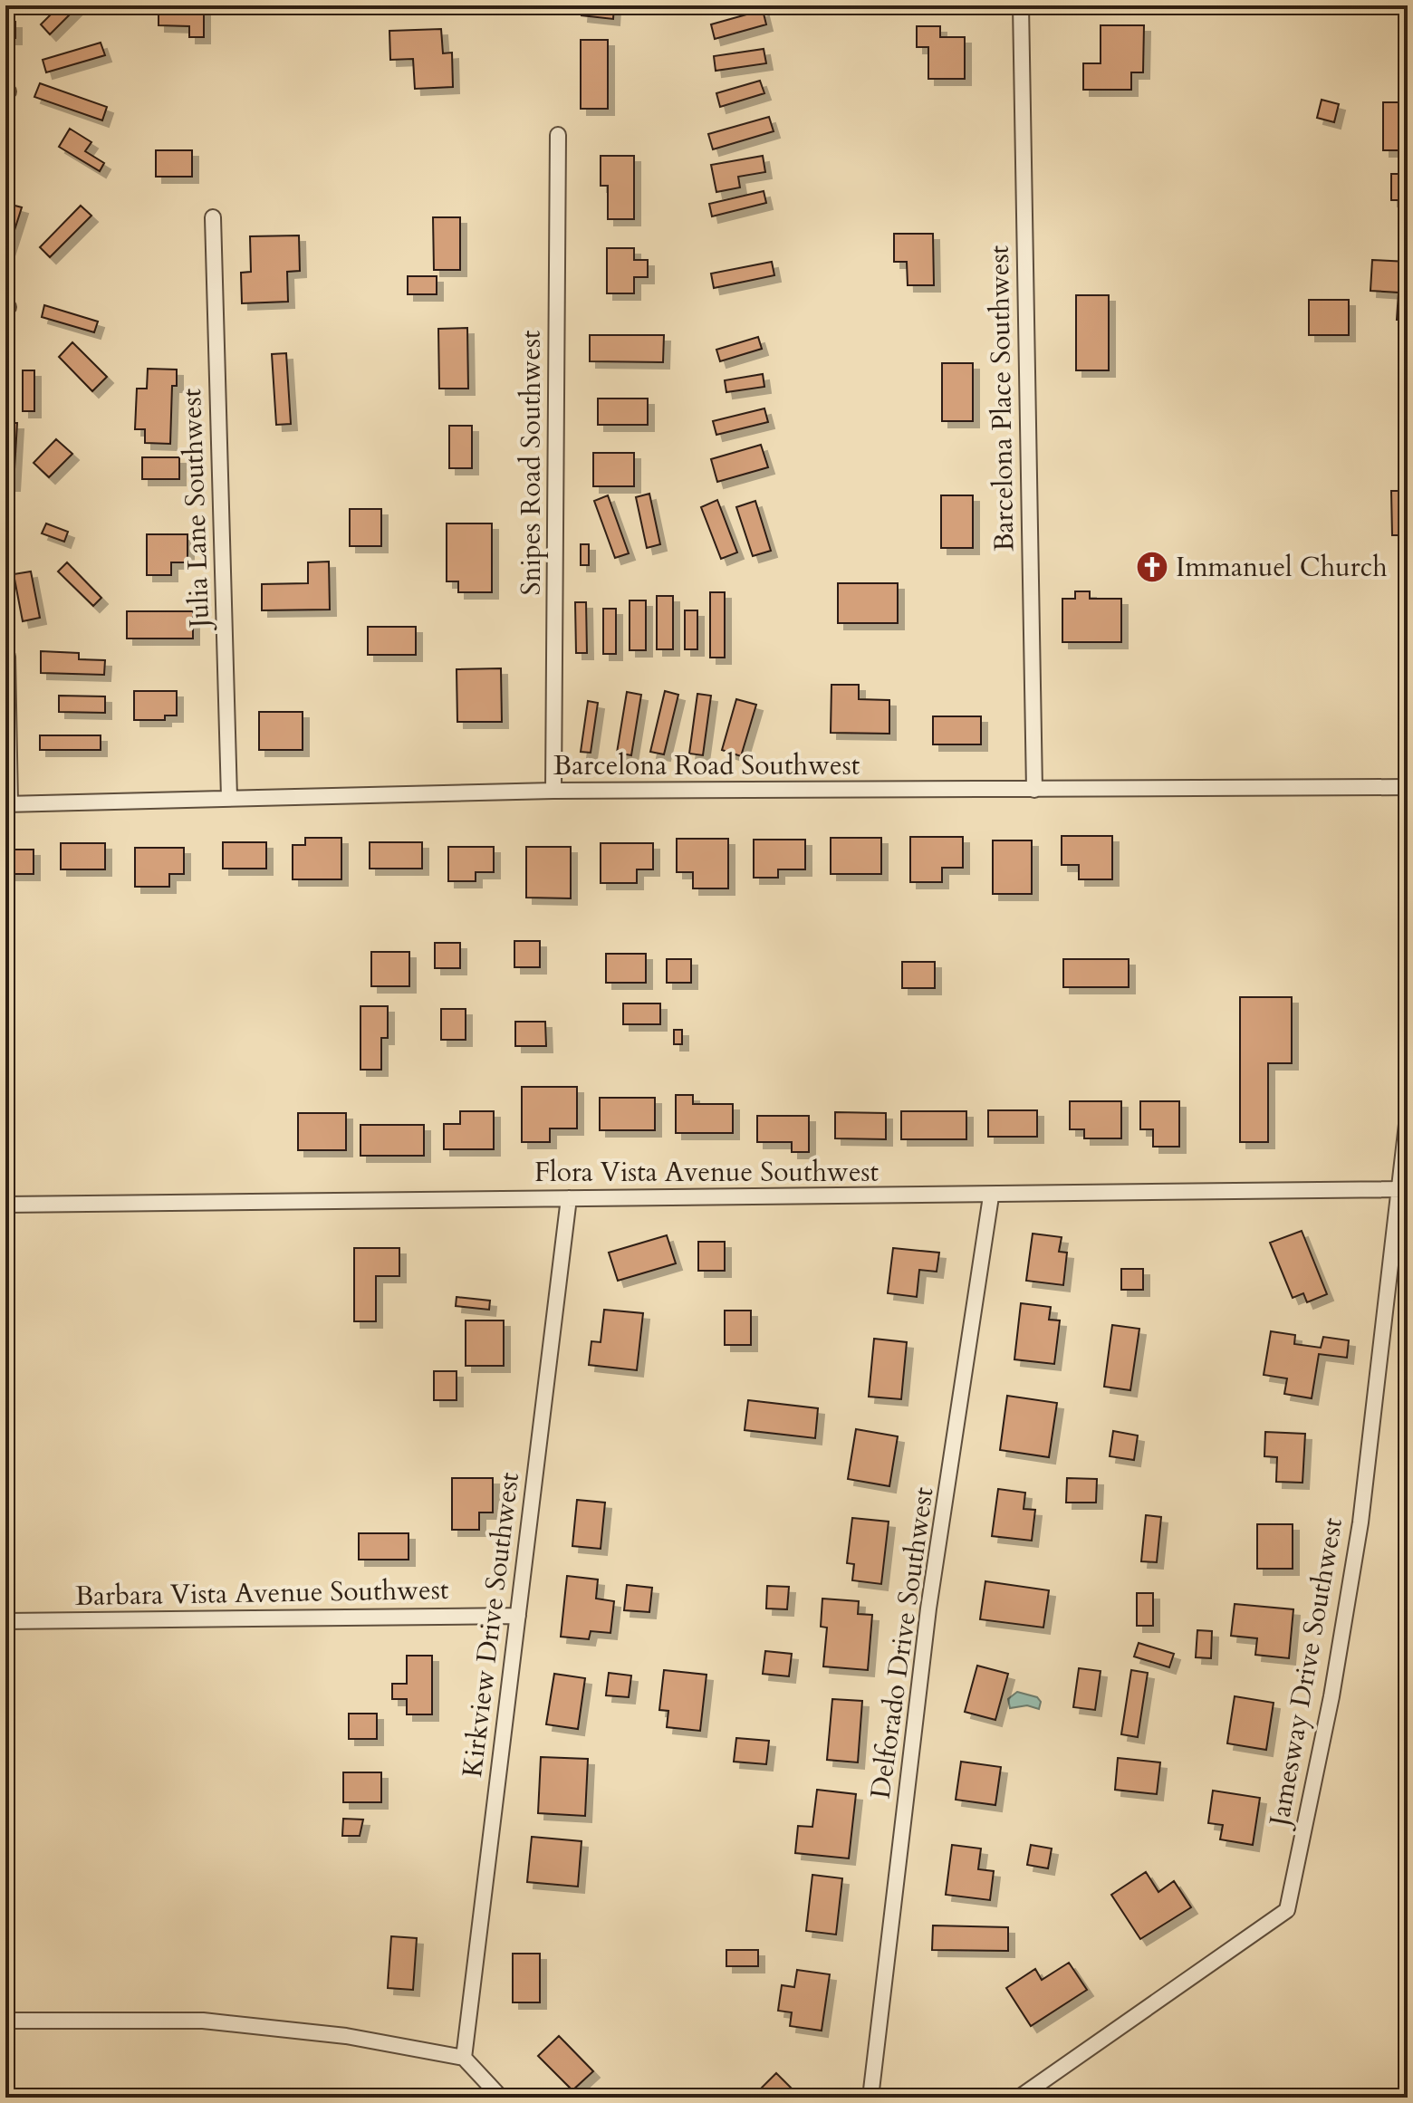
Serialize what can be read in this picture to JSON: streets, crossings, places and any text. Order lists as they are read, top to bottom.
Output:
{
  "streets": {
    "street": [
      "Barcelona Place Southwest",
      "Snipes Road Southwest",
      "Julia Lane Southwest",
      "Barcelona Road Southwest",
      "Flora Vista Avenue Southwest",
      "Barbara Vista Avenue Southwest",
      "Kirkview Drive Southwest",
      "Delforado Drive Southwest",
      "Jamesway Drive Southwest"
    ]
  },
  "crossings": [
    ["Barcelona Place Southwest", "Barcelona Road Southwest"],
    ["Snipes Road Southwest", "Barcelona Road Southwest"],
    ["Julia Lane Southwest", "Barcelona Road Southwest"],
    ["Flora Vista Avenue Southwest", "Kirkview Drive Southwest"],
    ["Flora Vista Avenue Southwest", "Delforado Drive Southwest"],
    ["Flora Vista Avenue Southwest", "Jamesway Drive Southwest"],
    ["Barbara Vista Avenue Southwest", "Kirkview Drive Southwest"]
  ],
  "places": {
    "church": ["Immanuel Church"]
  }
}
